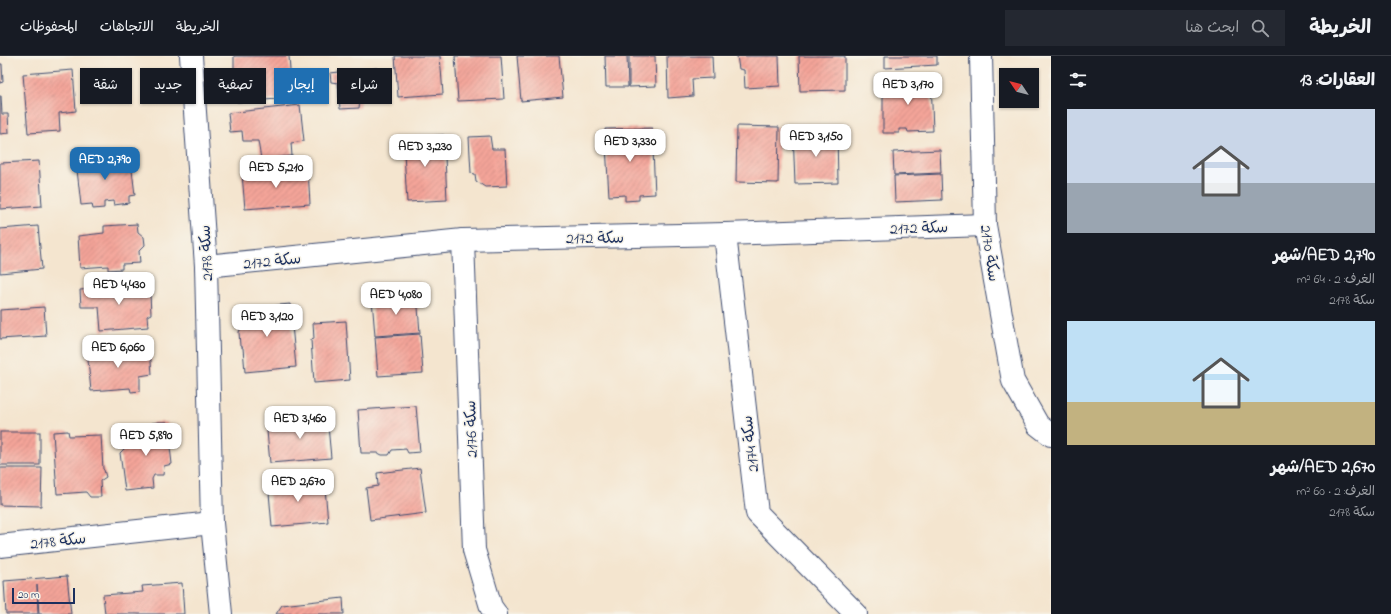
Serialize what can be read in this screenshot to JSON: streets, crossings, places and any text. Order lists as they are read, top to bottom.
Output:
{
  "streets": {
    "street": [
      "سكة 2172",
      "سكة 2178",
      "سكة 2170",
      "سكة 2176",
      "سكة 2174"
    ]
  },
  "crossings": [
    ["سكة 2172", "سكة 2178"],
    ["سكة 2172", "سكة 2170"],
    ["سكة 2172", "سكة 2176"],
    ["سكة 2172", "سكة 2174"]
  ],
  "scale_bar": "20 m",
  "north": "top left",
  "page": {
    "header": "الخريطة",
    "search": "ابحث هنا",
    "nav": ["الخريطة", "الاتجاهات", "المحفوظات"],
    "heading": "العقارات: 13",
    "chip": [
      "شراء",
      "إيجار",
      "تصفية",
      "جديد",
      "شقة"
    ],
    "price": [
      "AED 3,170",
      "AED 3,150",
      "AED 3,330",
      "AED 3,230",
      "AED 2,790",
      "AED 5,210",
      "AED 4,430",
      "AED 4,080",
      "AED 3,120",
      "AED 6,060",
      "AED 3,460",
      "AED 5,890",
      "AED 2,670"
    ],
    "list": [
      {
        "name": "AED 2,790/شهر",
        "note": "الغرف: 2 · 64 m² · سكة 2178"
      },
      {
        "name": "AED 2,670/شهر",
        "note": "الغرف: 2 · 60 m² · سكة 2178"
      }
    ],
    "scale": "20 m"
  }
}
